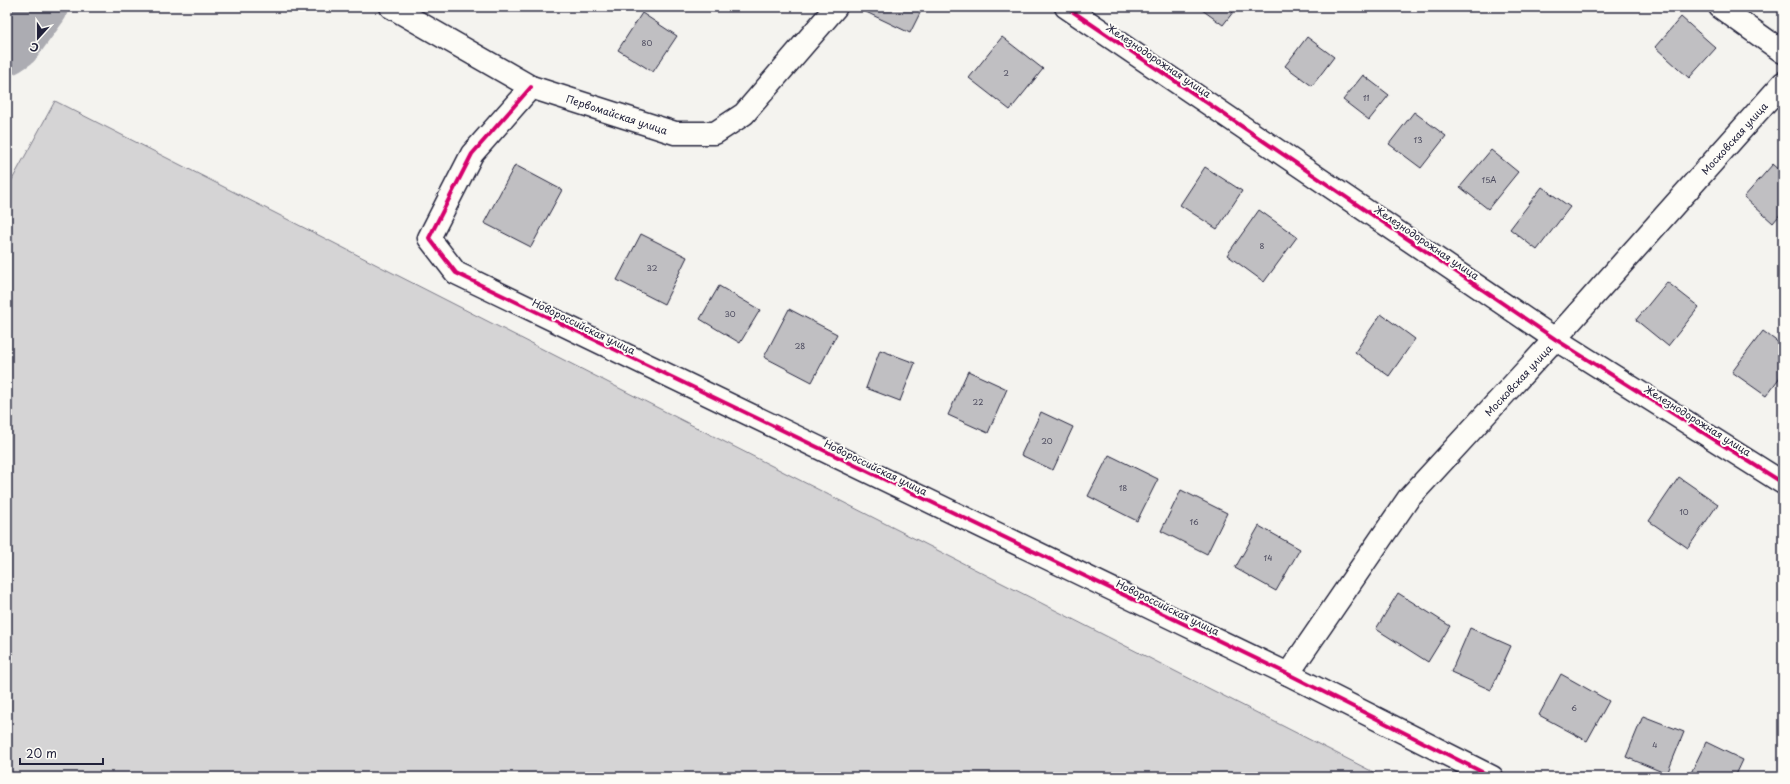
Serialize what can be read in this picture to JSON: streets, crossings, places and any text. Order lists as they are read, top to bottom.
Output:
{
  "streets": {
    "street": [
      "Железнодорожная улица",
      "Первомайская улица",
      "Московская улица",
      "Новороссийская улица"
    ]
  },
  "crossings": [
    ["Железнодорожная улица", "Московская улица"],
    ["Первомайская улица", "Новороссийская улица"],
    ["Московская улица", "Новороссийская улица"]
  ],
  "house_numbers": [
    "80",
    "2",
    "11",
    "13",
    "15А",
    "8",
    "32",
    "30",
    "28",
    "22",
    "20",
    "18",
    "10",
    "16",
    "14",
    "6",
    "4"
  ],
  "scale_bar": "20 m",
  "north": "bottom"
}
